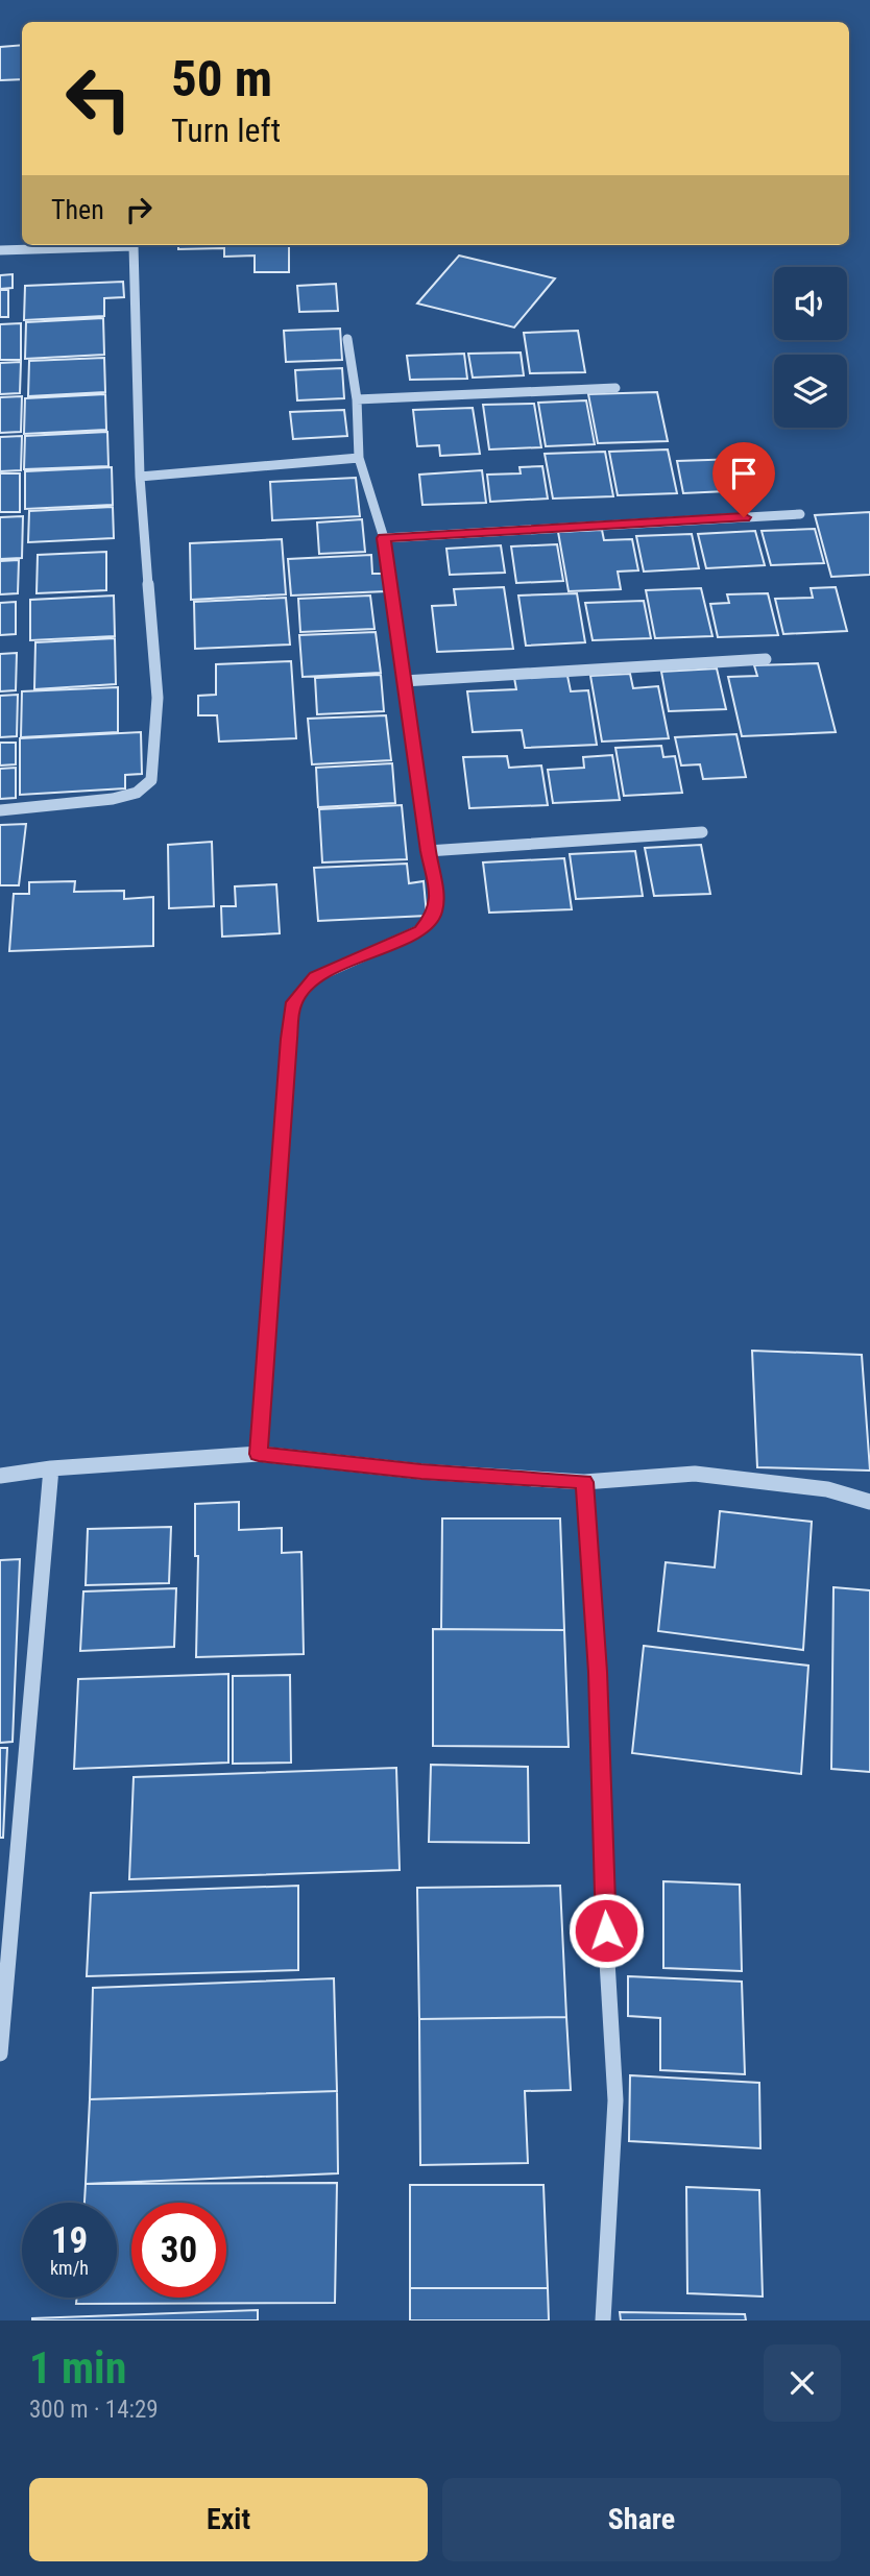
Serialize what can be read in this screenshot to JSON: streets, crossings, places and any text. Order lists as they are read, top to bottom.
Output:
{
  "page": {
    "turn": ["50 m", "Turn left"],
    "then": "Then",
    "speed": "19 km/h",
    "limit": "30",
    "heading": ["1 min", "300 m · 14:29"],
    "buttons": ["Exit", "Share"]
  }
}
